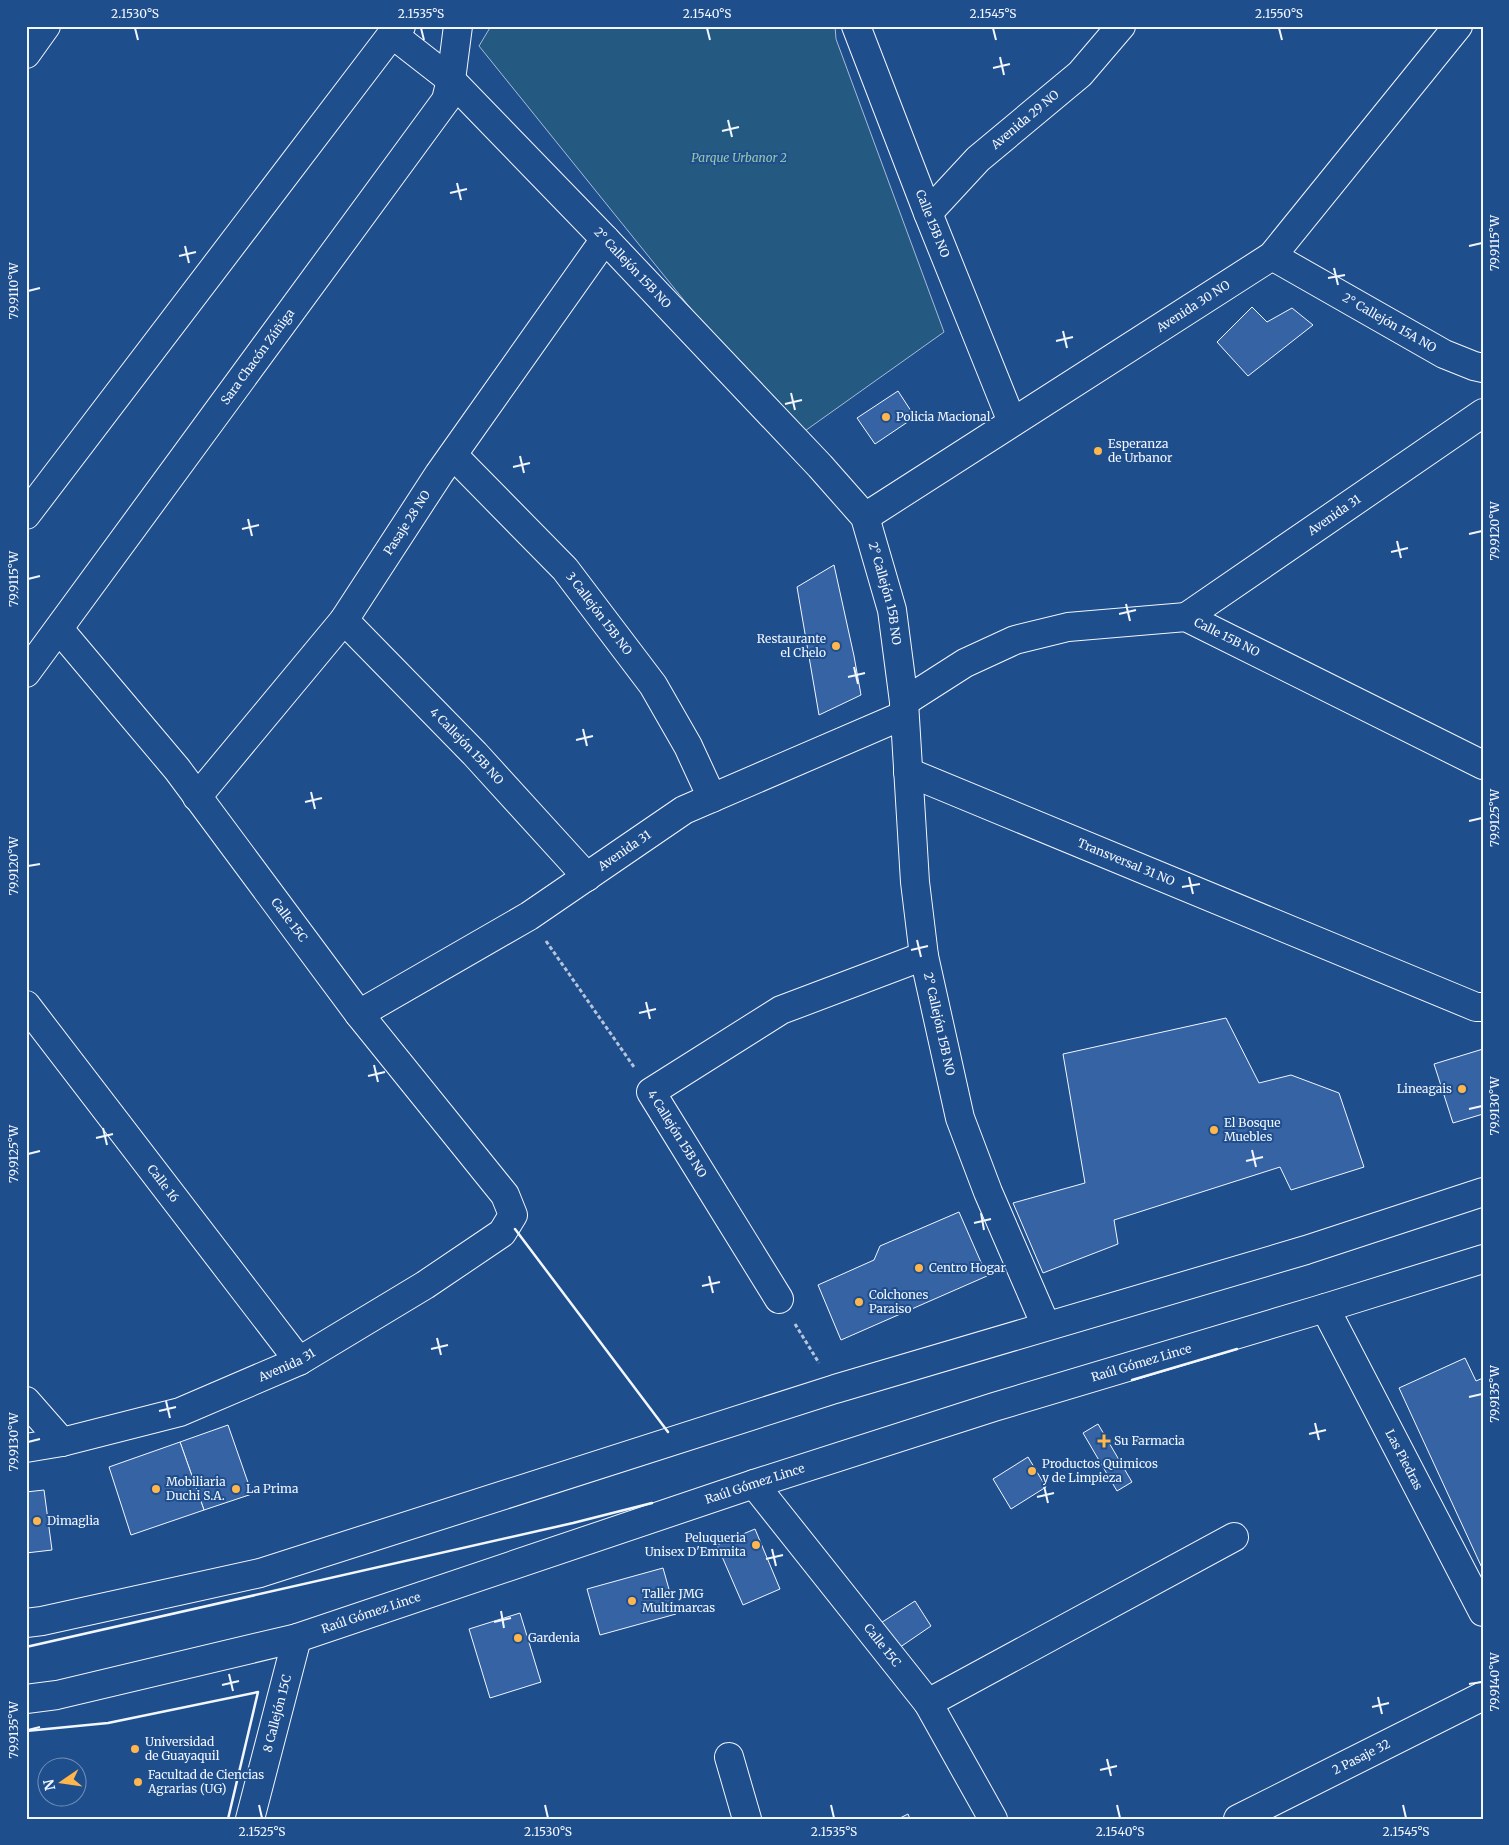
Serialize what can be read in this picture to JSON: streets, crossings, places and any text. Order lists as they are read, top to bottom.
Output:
{
  "streets": {
    "street": [
      "Avenida 29 NO",
      "Calle 15B NO",
      "2° Callejón 15B NO",
      "Avenida 30 NO",
      "2° Callejón 15A NO",
      "Sara Chacón Zúñiga",
      "Avenida 31",
      "Pasaje 28 NO",
      "3 Callejón 15B NO",
      "4 Callejón 15B NO",
      "Transversal 31 NO",
      "Calle 15C",
      "Calle 16",
      "Raúl Gómez Lince",
      "Las Piedras",
      "8 Callejón 15C",
      "2 Pasaje 32"
    ]
  },
  "crossings": [
    ["Avenida 29 NO", "Calle 15B NO"],
    ["Calle 15B NO", "2° Callejón 15B NO"],
    ["Calle 15B NO", "Avenida 30 NO"],
    ["Calle 15B NO", "Avenida 31"],
    ["2° Callejón 15B NO", "Avenida 30 NO"],
    ["2° Callejón 15B NO", "Sara Chacón Zúñiga"],
    ["2° Callejón 15B NO", "Avenida 31"],
    ["2° Callejón 15B NO", "Pasaje 28 NO"],
    ["2° Callejón 15B NO", "Transversal 31 NO"],
    ["Avenida 30 NO", "2° Callejón 15A NO"],
    ["Sara Chacón Zúñiga", "Calle 15C"],
    ["Avenida 31", "3 Callejón 15B NO"],
    ["Avenida 31", "4 Callejón 15B NO"],
    ["Avenida 31", "Calle 15C"],
    ["Avenida 31", "Calle 16"],
    ["Pasaje 28 NO", "3 Callejón 15B NO"],
    ["Pasaje 28 NO", "4 Callejón 15B NO"],
    ["Pasaje 28 NO", "Calle 15C"],
    ["Calle 15C", "Raúl Gómez Lince"],
    ["Raúl Gómez Lince", "Las Piedras"],
    ["Raúl Gómez Lince", "8 Callejón 15C"]
  ],
  "parks": ["Parque Urbanor 2"],
  "places": {
    "other": [
      "Policia Macional",
      "Esperanza de Urbanor",
      "Restaurante el Chelo",
      "Lineagais",
      "El Bosque Muebles",
      "Centro Hogar",
      "Colchones Paraiso",
      "Productos Quimicos y de Limpieza",
      "Mobiliaria Duchi S.A.",
      "La Prima",
      "Dimaglia",
      "Peluqueria Unisex D'Emmita",
      "Taller JMG Multimarcas",
      "Gardenia",
      "Universidad de Guayaquil",
      "Facultad de Ciencias Agrarias (UG)"
    ],
    "health": ["Su Farmacia"]
  },
  "north": "left",
  "coordinates": [
    "2.1530°S",
    "2.1535°S",
    "2.1540°S",
    "2.1545°S",
    "2.1550°S",
    "79.9115°W",
    "79.9110°W",
    "79.9120°W",
    "79.9125°W",
    "79.9130°W",
    "79.9135°W",
    "79.9140°W",
    "2.1525°S"
  ]
}
